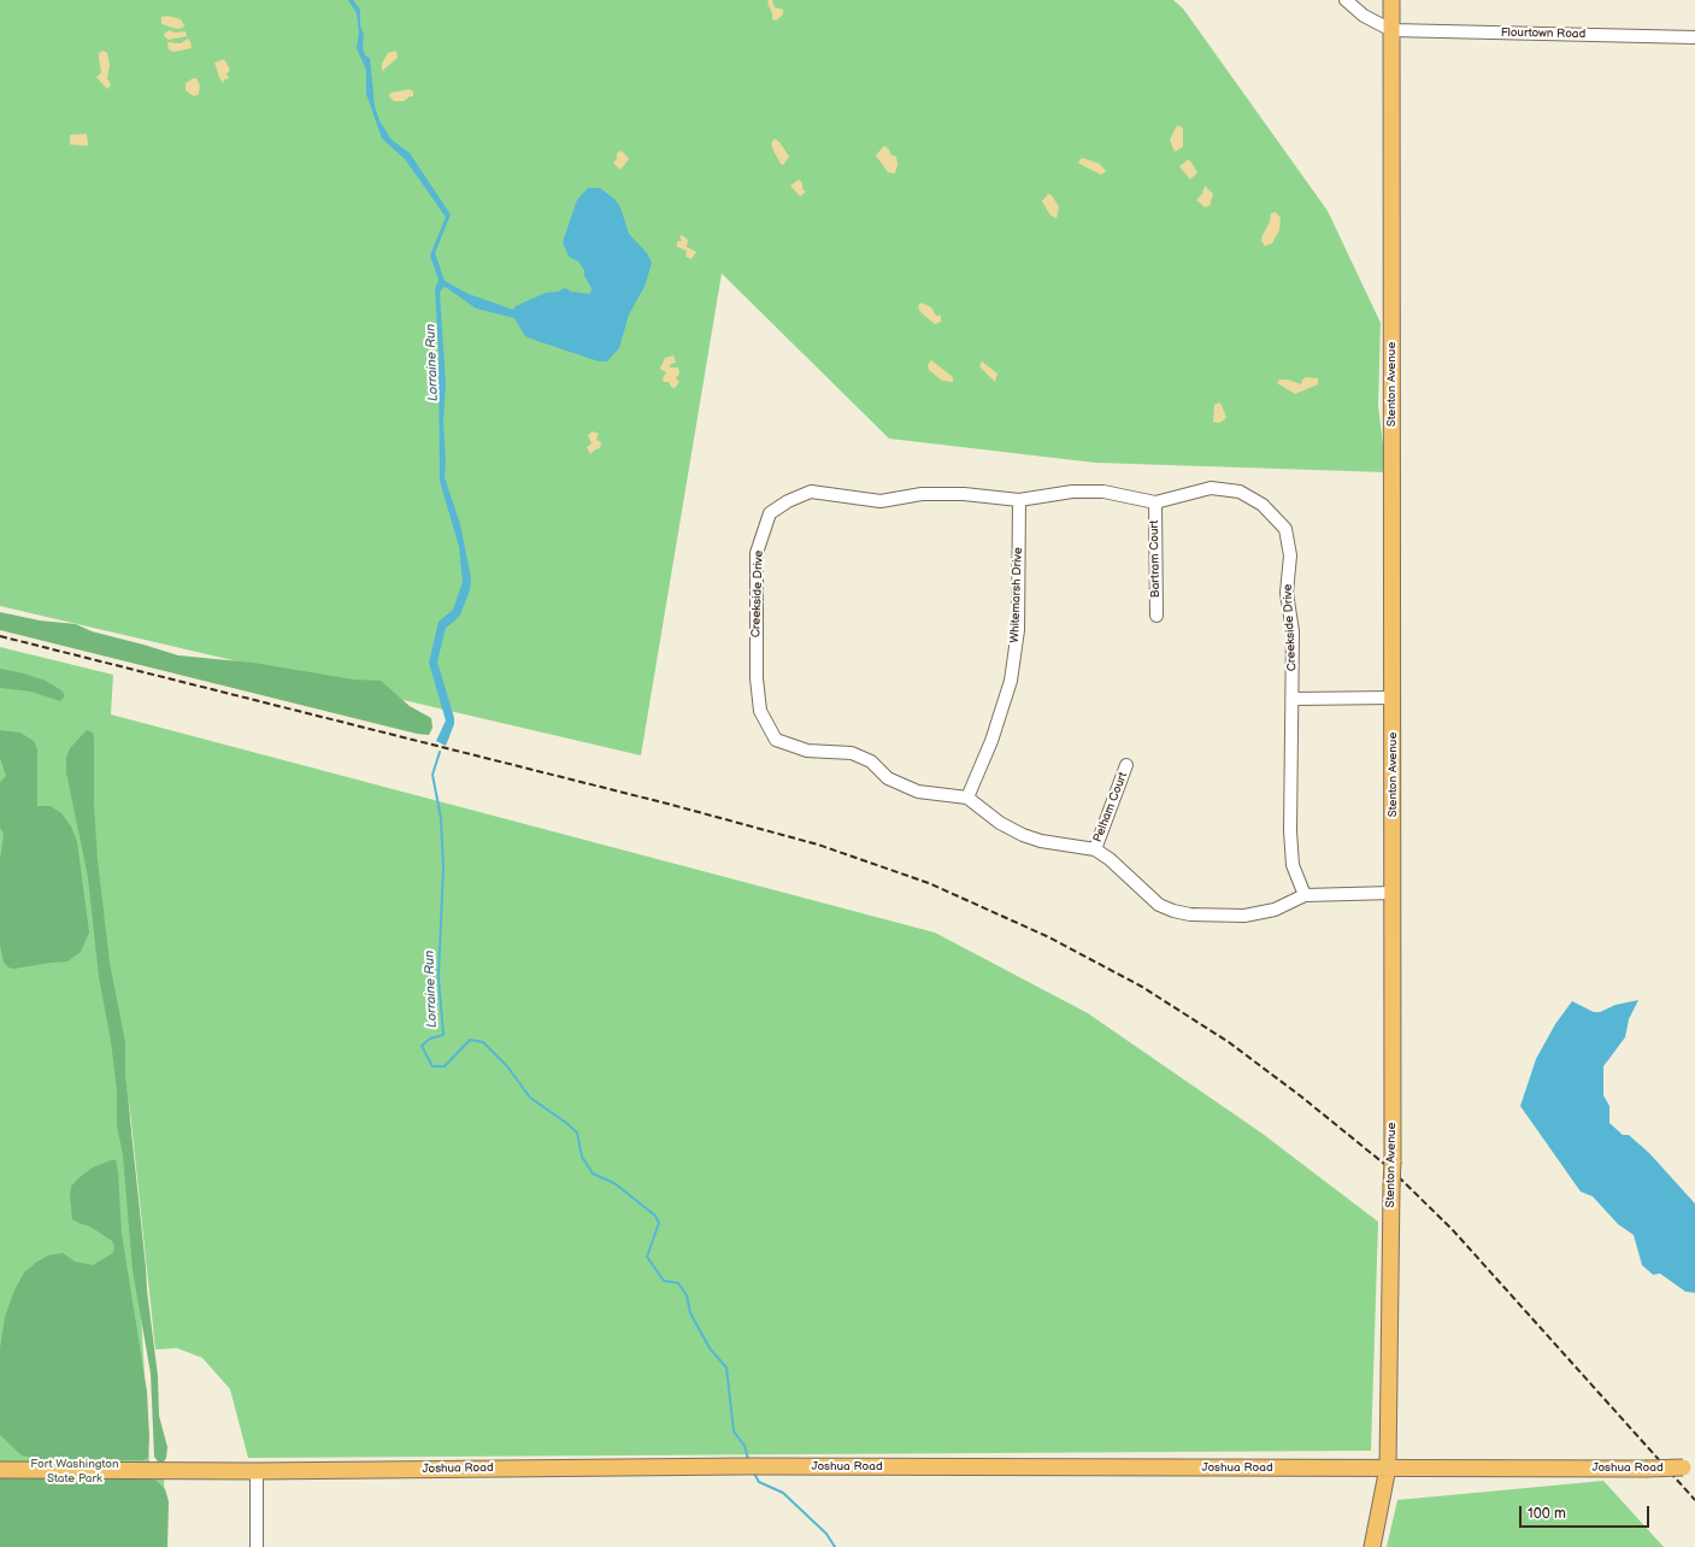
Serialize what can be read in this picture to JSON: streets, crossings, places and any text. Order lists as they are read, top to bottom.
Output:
{
  "streets": {
    "main road": ["Stenton Avenue", "Joshua Road"],
    "street": [
      "Flourtown Road",
      "Bartram Court",
      "Creekside Drive",
      "Whitemarsh Drive",
      "Pelham Court"
    ]
  },
  "crossings": [
    ["Flourtown Road", "Stenton Avenue"],
    ["Stenton Avenue", "Creekside Drive"],
    ["Stenton Avenue", "Joshua Road"],
    ["Bartram Court", "Creekside Drive"],
    ["Creekside Drive", "Whitemarsh Drive"],
    ["Creekside Drive", "Pelham Court"]
  ],
  "water": ["Lorraine Run"],
  "parks": ["Fort Washington State Park"],
  "scale_bar": "100 m"
}
